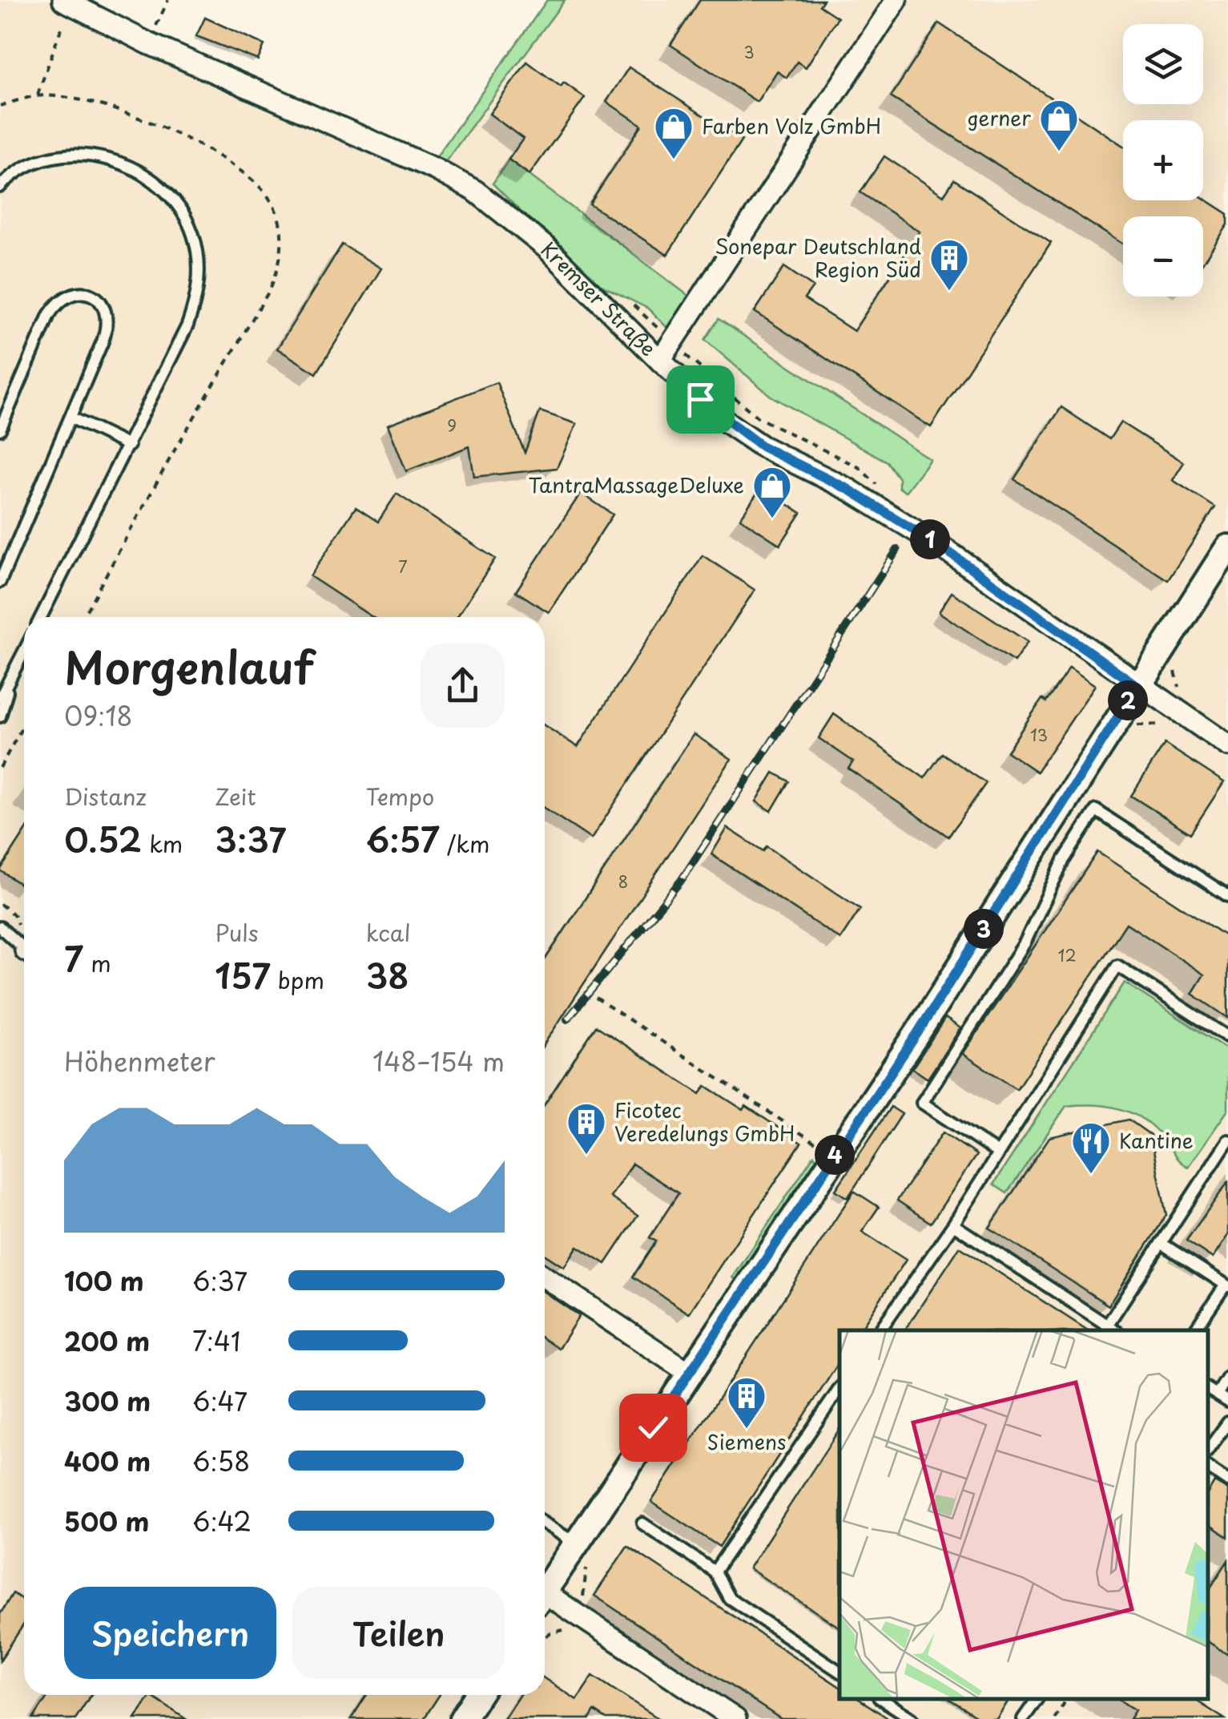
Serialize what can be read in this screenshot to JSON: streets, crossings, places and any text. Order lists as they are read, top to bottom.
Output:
{
  "streets": {
    "street": ["Kremser Straße"]
  },
  "places": {
    "shop": ["gerner", "Farben Volz GmbH", "TantraMassageDeluxe"],
    "building": ["Sonepar Deutschland Region Süd", "Ficotec Veredelungs GmbH", "Siemens"],
    "restaurant": ["Kantine"]
  },
  "house_numbers": [
    "3",
    "9",
    "7",
    "13",
    "8",
    "12"
  ],
  "page": {
    "map_buttons": ["+", "−"],
    "pins": [
      "1",
      "2",
      "3",
      "4"
    ],
    "heading": ["Morgenlauf", "09:18"],
    "stats": [
      ["Distanz", "0.52 km"],
      ["Zeit", "3:37"],
      ["Tempo", "6:57 /km"],
      ["7 m"],
      ["Puls", "157 bpm"],
      ["kcal", "38"]
    ],
    "chart": ["Höhenmeter", "148–154 m"],
    "list": [
      {
        "name": "100 m",
        "note": "6:37"
      },
      {
        "name": "200 m",
        "note": "7:41"
      },
      {
        "name": "300 m",
        "note": "6:47"
      },
      {
        "name": "400 m",
        "note": "6:58"
      },
      {
        "name": "500 m",
        "note": "6:42"
      }
    ],
    "buttons": ["Speichern", "Teilen"]
  }
}
